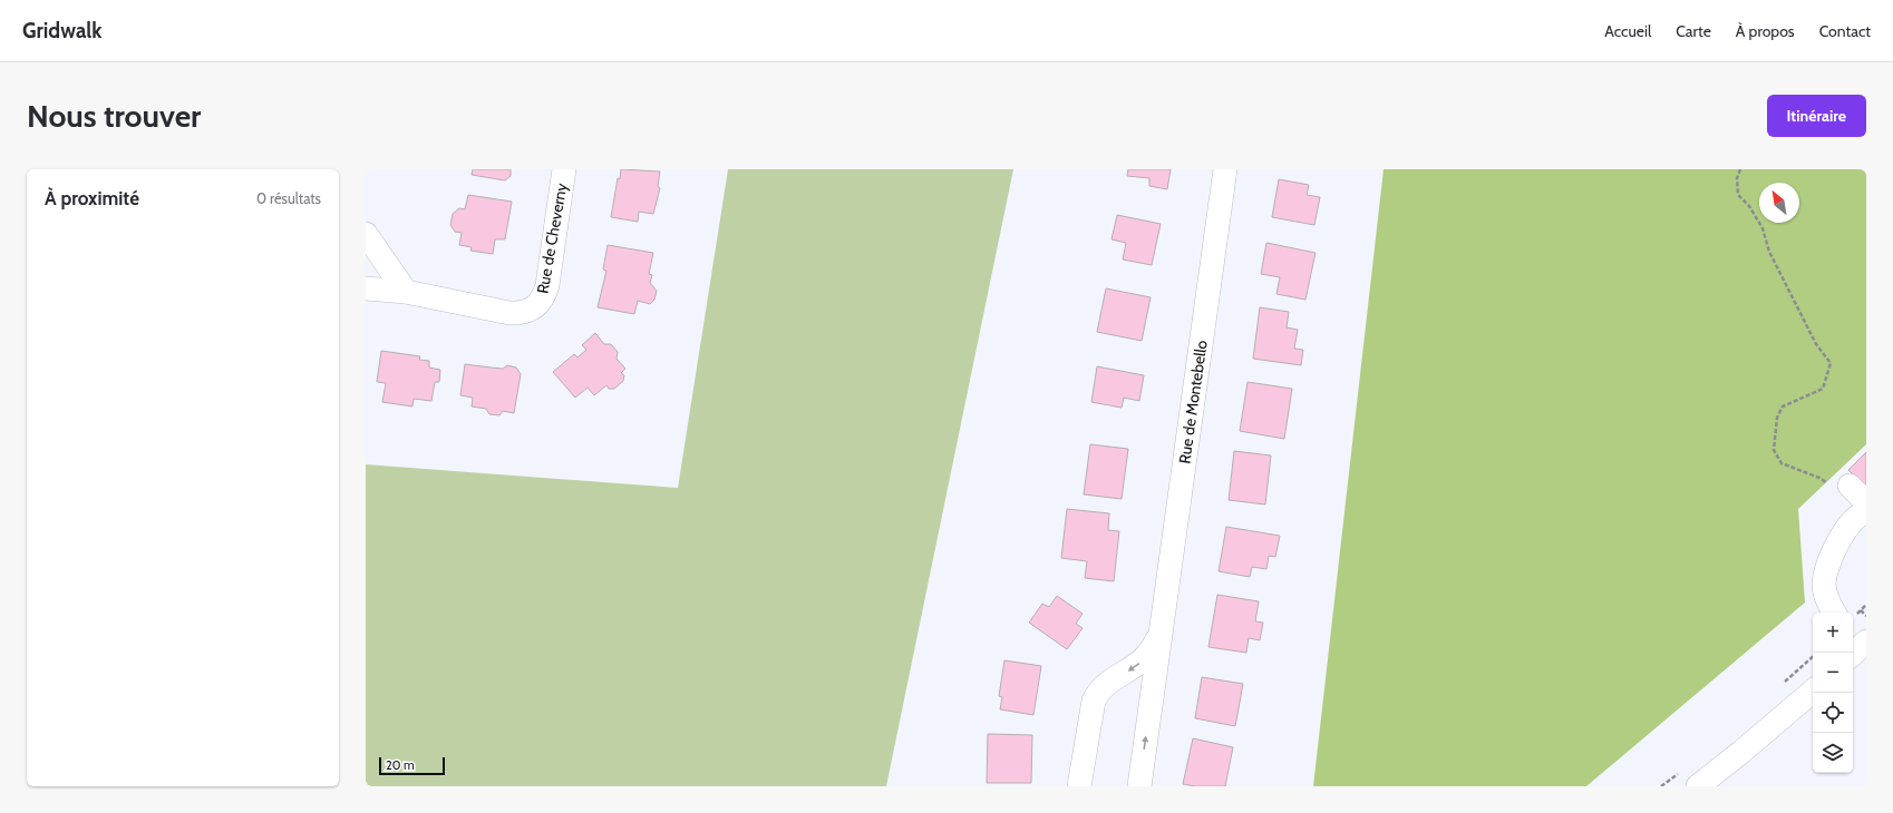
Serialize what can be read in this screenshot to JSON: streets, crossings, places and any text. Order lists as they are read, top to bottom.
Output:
{
  "streets": {
    "street": ["Rue de Cheverny", "Rue de Montebello"]
  },
  "scale_bar": "20 m",
  "north": "top left",
  "page": {
    "header": "Gridwalk",
    "nav": [
      "Accueil",
      "Carte",
      "À propos",
      "Contact"
    ],
    "buttons": "Itinéraire",
    "title": "Nous trouver",
    "heading": ["À proximité", "0 résultats"],
    "map_buttons": ["+", "−"],
    "scale": "20 m"
  }
}
